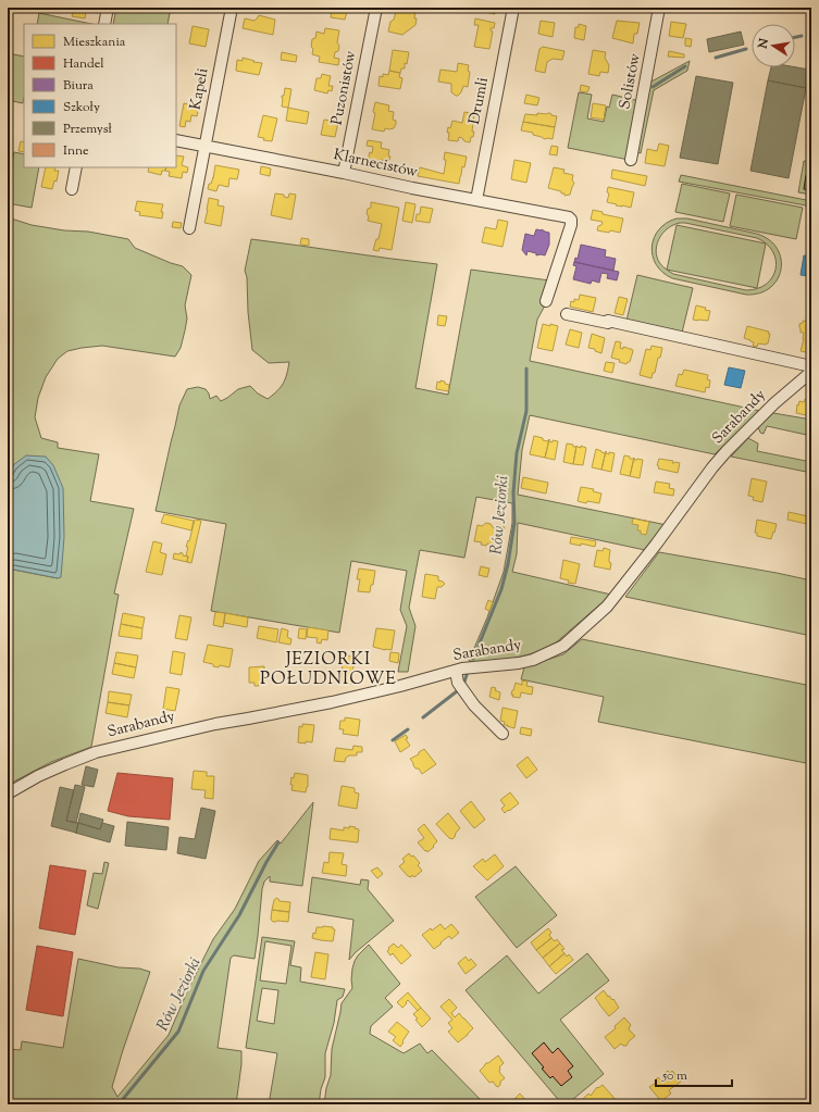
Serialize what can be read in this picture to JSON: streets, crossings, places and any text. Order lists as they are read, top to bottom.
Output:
{
  "streets": {
    "street": [
      "Solistów",
      "Puzonistów",
      "Kapeli",
      "Drumli",
      "Klarnecistów",
      "Sarabandy"
    ]
  },
  "crossings": [
    ["Puzonistów", "Klarnecistów"],
    ["Kapeli", "Klarnecistów"],
    ["Drumli", "Klarnecistów"]
  ],
  "districts": ["JEZIORKI POŁUDNIOWE"],
  "water": ["Rów Jeziorki"],
  "legend": [
    "Mieszkania",
    "Handel",
    "Biura",
    "Szkoły",
    "Przemysł",
    "Inne"
  ],
  "scale_bar": "50 m",
  "north": "left"
}
